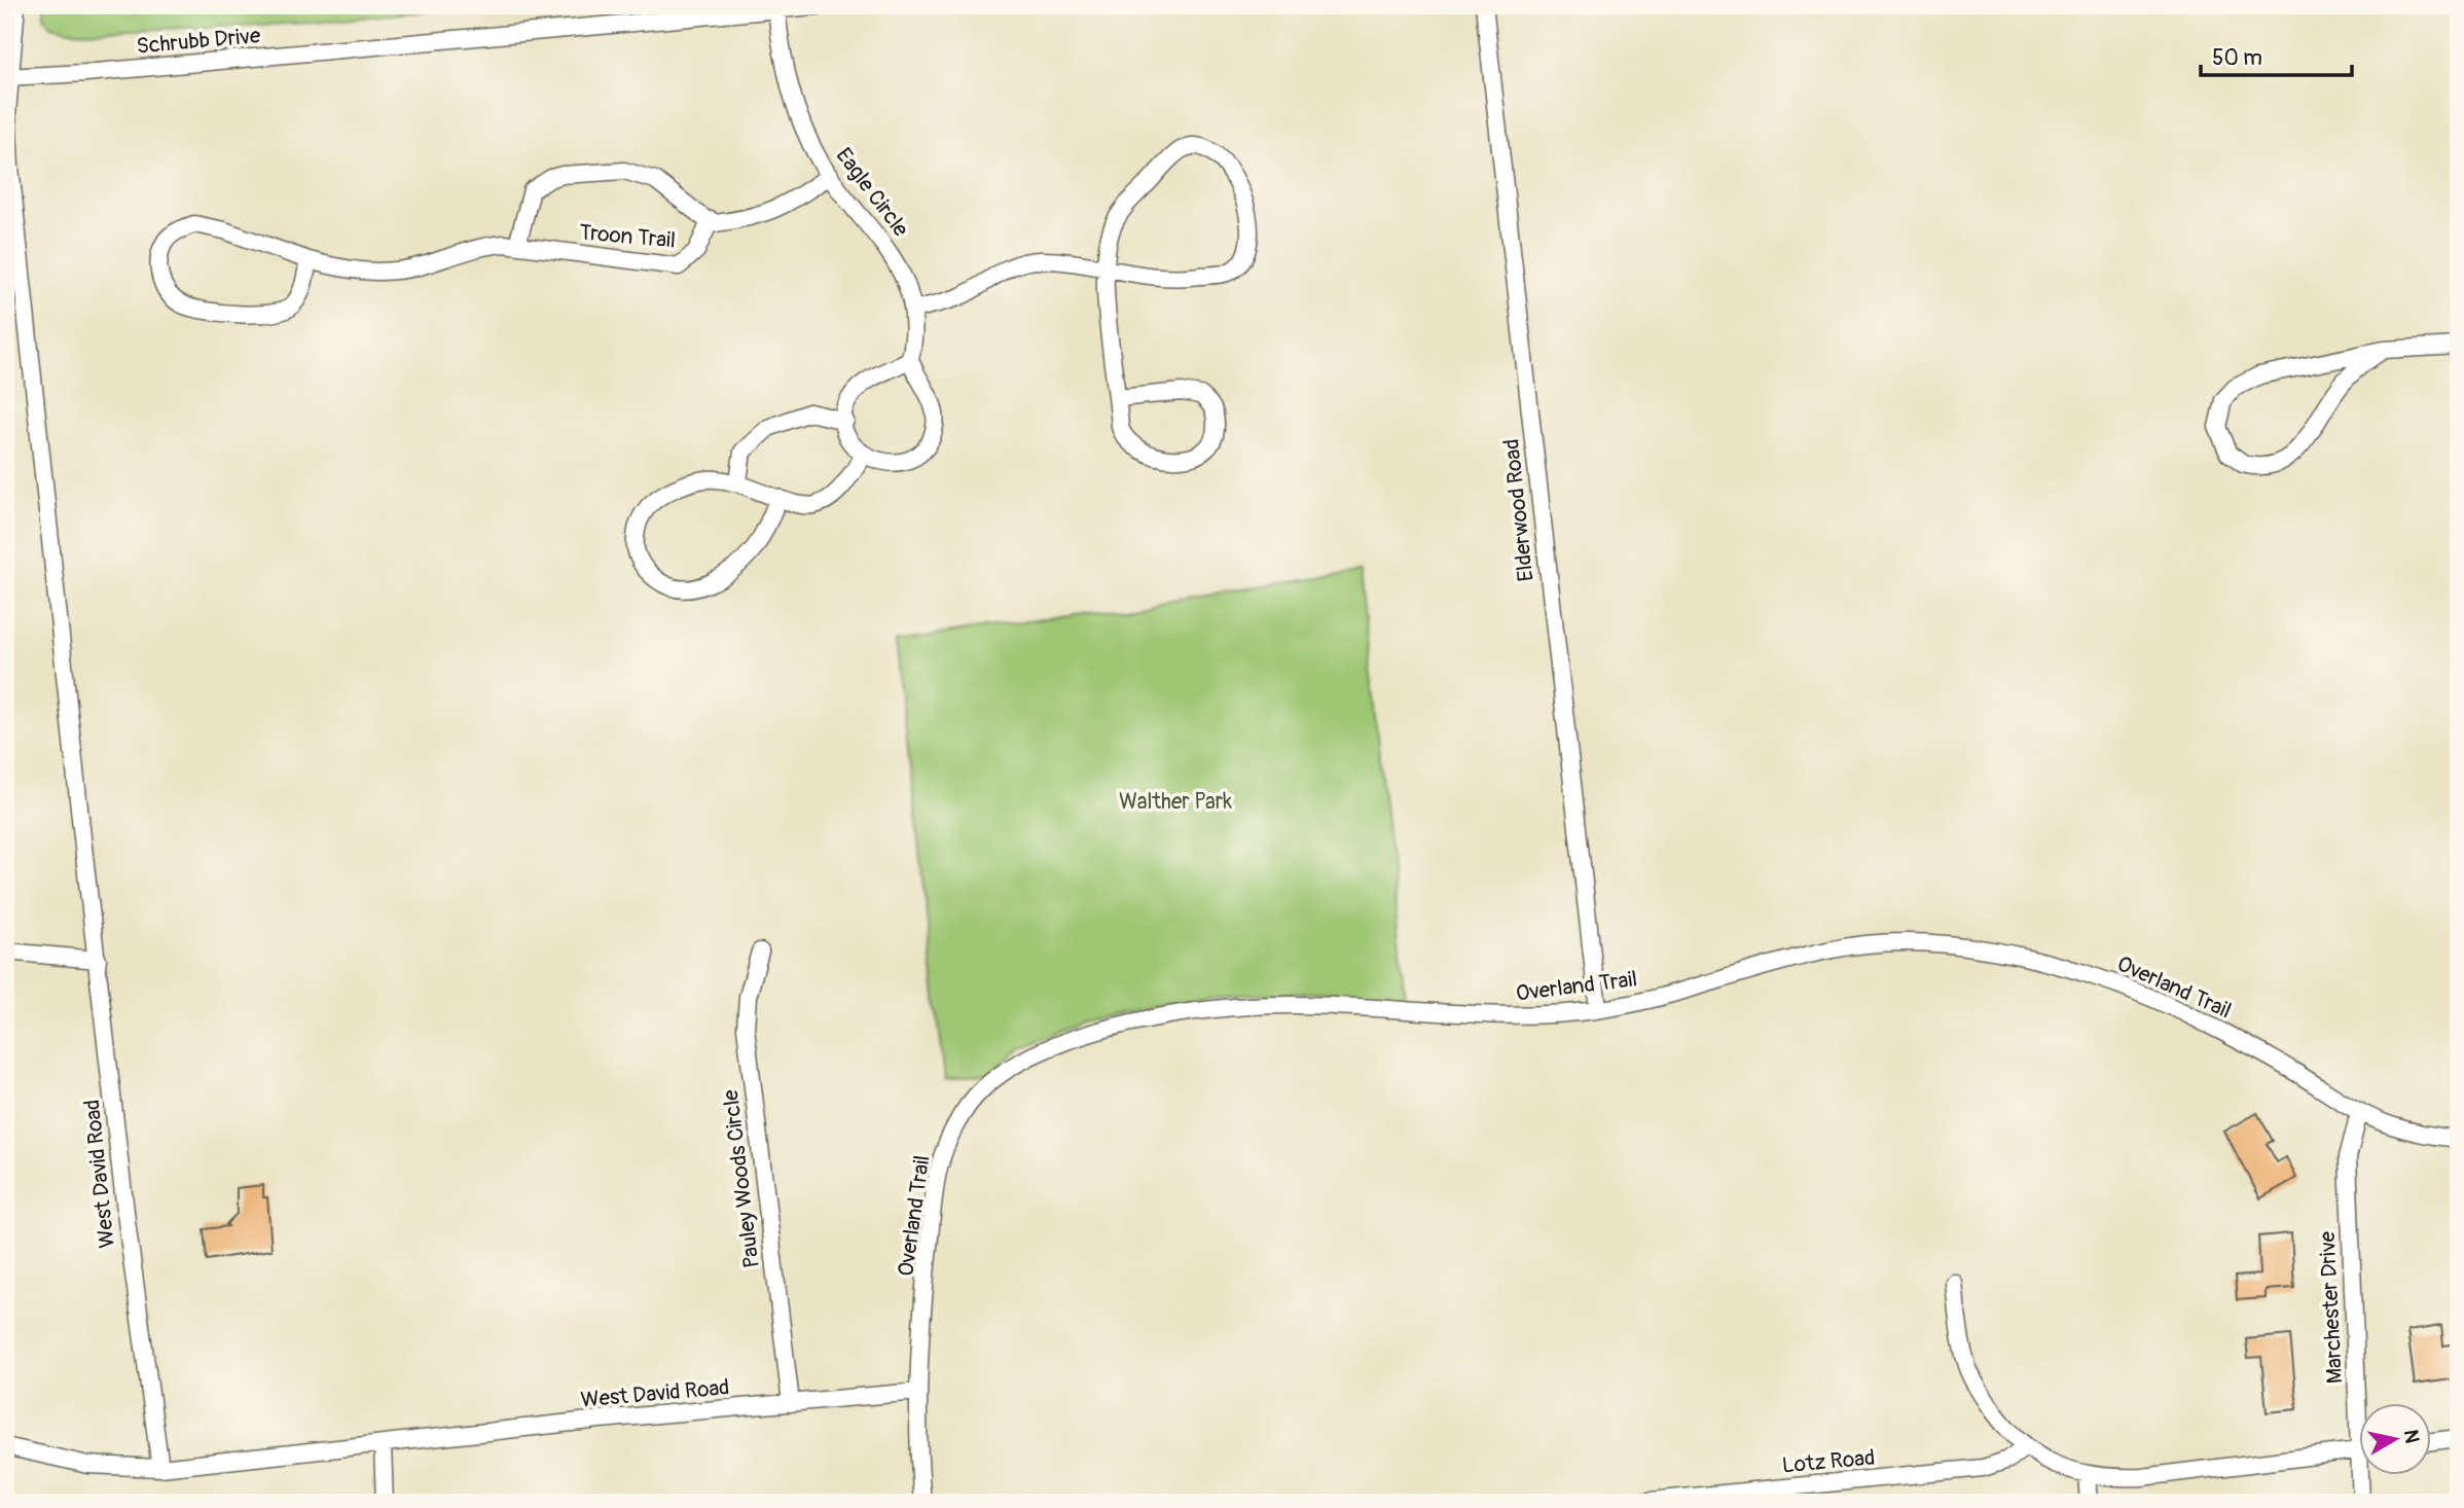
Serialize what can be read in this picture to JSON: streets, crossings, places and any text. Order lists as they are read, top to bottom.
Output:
{
  "streets": {
    "street": [
      "Schrubb Drive",
      "Eagle Circle",
      "Troon Trail",
      "Elderwood Road",
      "Overland Trail",
      "West David Road",
      "Pauley Woods Circle",
      "Marchester Drive",
      "Lotz Road"
    ]
  },
  "crossings": [
    ["Schrubb Drive", "Eagle Circle"],
    ["Schrubb Drive", "West David Road"],
    ["Elderwood Road", "Overland Trail"],
    ["Overland Trail", "West David Road"],
    ["Overland Trail", "Marchester Drive"],
    ["West David Road", "Pauley Woods Circle"]
  ],
  "parks": ["Walther Park"],
  "scale_bar": "50 m",
  "north": "right"
}
